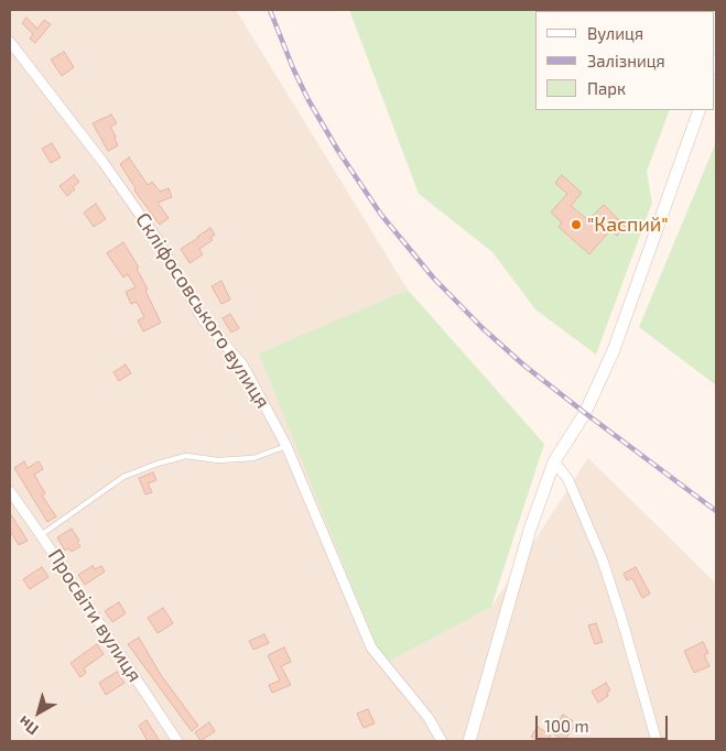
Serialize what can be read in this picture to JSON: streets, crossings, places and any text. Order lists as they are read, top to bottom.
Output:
{
  "streets": {
    "street": ["Скліфосовського вулиця", "Просвіти вулиця"]
  },
  "places": ["\"Каспий\""],
  "legend": ["Вулиця", "Залізниця", "Парк"],
  "scale_bar": "100 m",
  "north": "bottom left"
}
